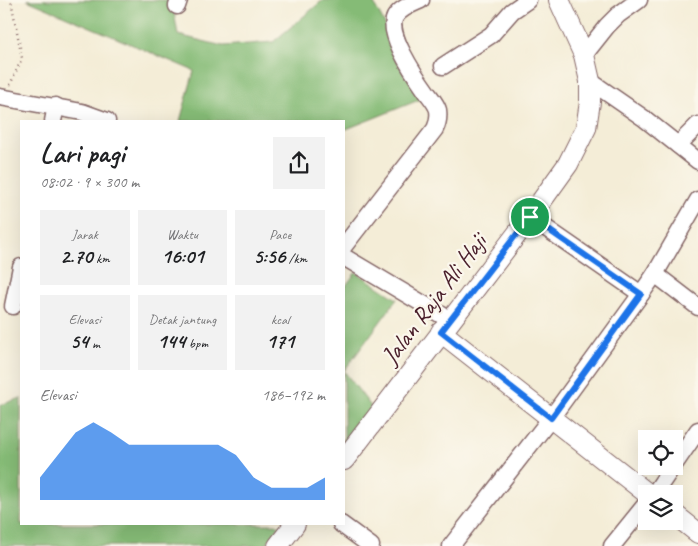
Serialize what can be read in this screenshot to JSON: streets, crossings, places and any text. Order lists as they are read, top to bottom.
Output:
{
  "streets": {
    "street": ["Jalan Raja Ali Haji"]
  },
  "page": {
    "heading": ["Lari pagi", "08:02 · 9 × 300 m"],
    "stats": [
      ["Jarak", "2.70 km"],
      ["Waktu", "16:01"],
      ["Pace", "5:56 /km"],
      ["Elevasi", "54 m"],
      ["Detak jantung", "144 bpm"],
      ["kcal", "171"]
    ],
    "chart": ["Elevasi", "186–192 m"]
  }
}
